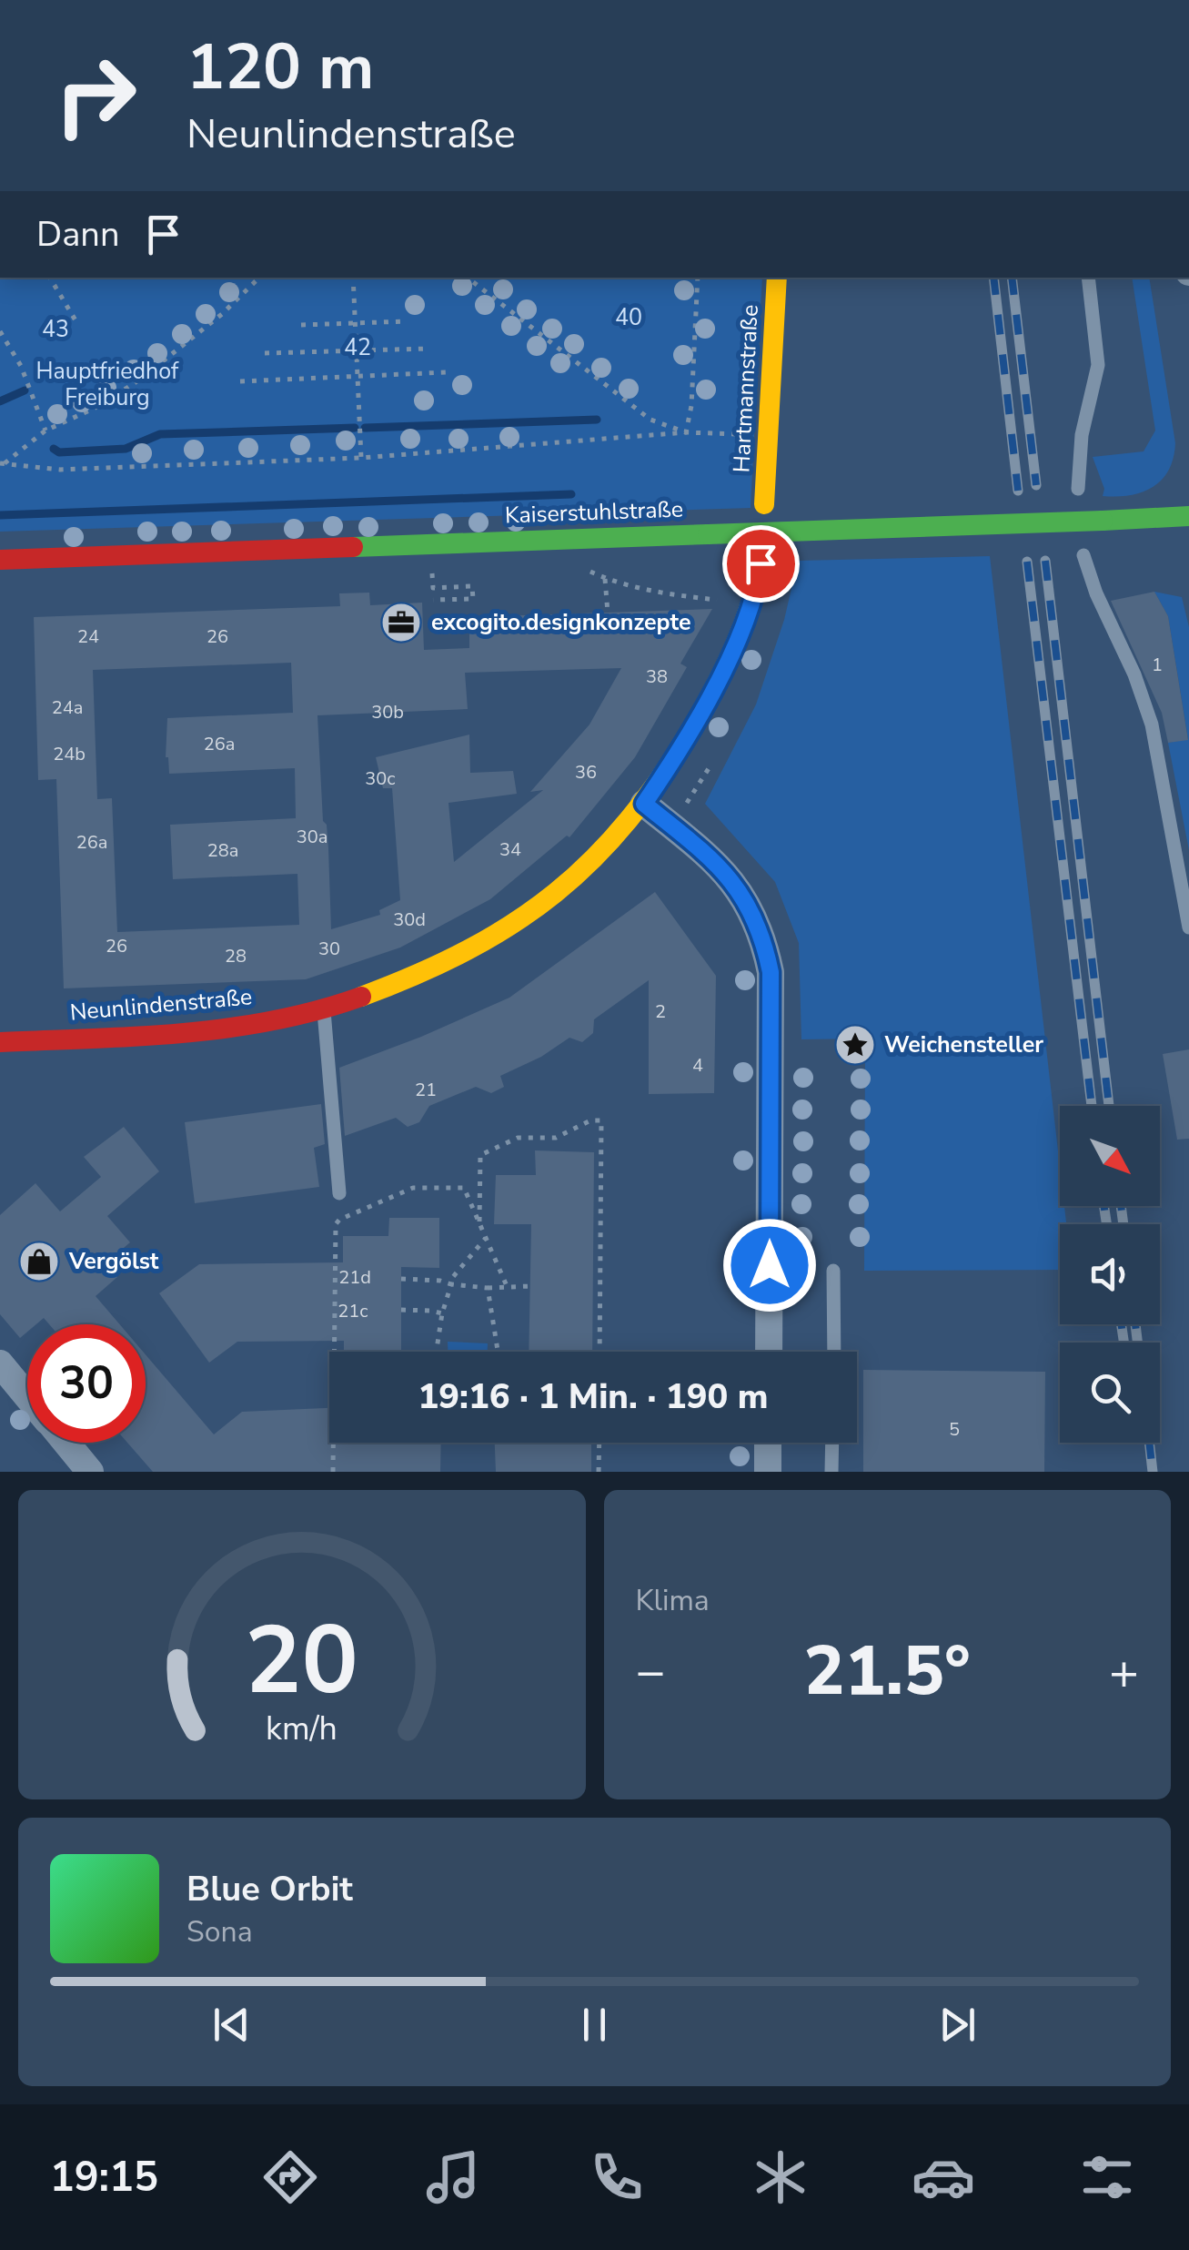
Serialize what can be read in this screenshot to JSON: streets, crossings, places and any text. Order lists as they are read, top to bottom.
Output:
{
  "streets": {
    "street": ["Hartmannstraße", "Kaiserstuhlstraße", "Neunlindenstraße"]
  },
  "parks": [
    "40",
    "43",
    "42",
    "Hauptfriedhof Freiburg"
  ],
  "places": {
    "office": ["excogito.designkonzepte"],
    "place": ["Weichensteller"],
    "shop": ["Vergölst"]
  },
  "house_numbers": [
    "24",
    "26",
    "1",
    "38",
    "24a",
    "30b",
    "26a",
    "24b",
    "36",
    "30c",
    "30a",
    "26a",
    "34",
    "28a",
    "30d",
    "26",
    "30",
    "28",
    "2",
    "4",
    "21",
    "21d",
    "21c",
    "5"
  ],
  "north": "bottom right",
  "page": {
    "turn": ["120 m", "Neunlindenstraße"],
    "then": "Dann",
    "limit": "30",
    "trip": "19:16 · 1 Min. · 190 m",
    "tile": "Klima",
    "heat": ["−", "21.5°", "+"],
    "song": ["Blue Orbit", "Sona"],
    "tabs": "19:15",
    "gauge": ["20", "km/h"]
  }
}
